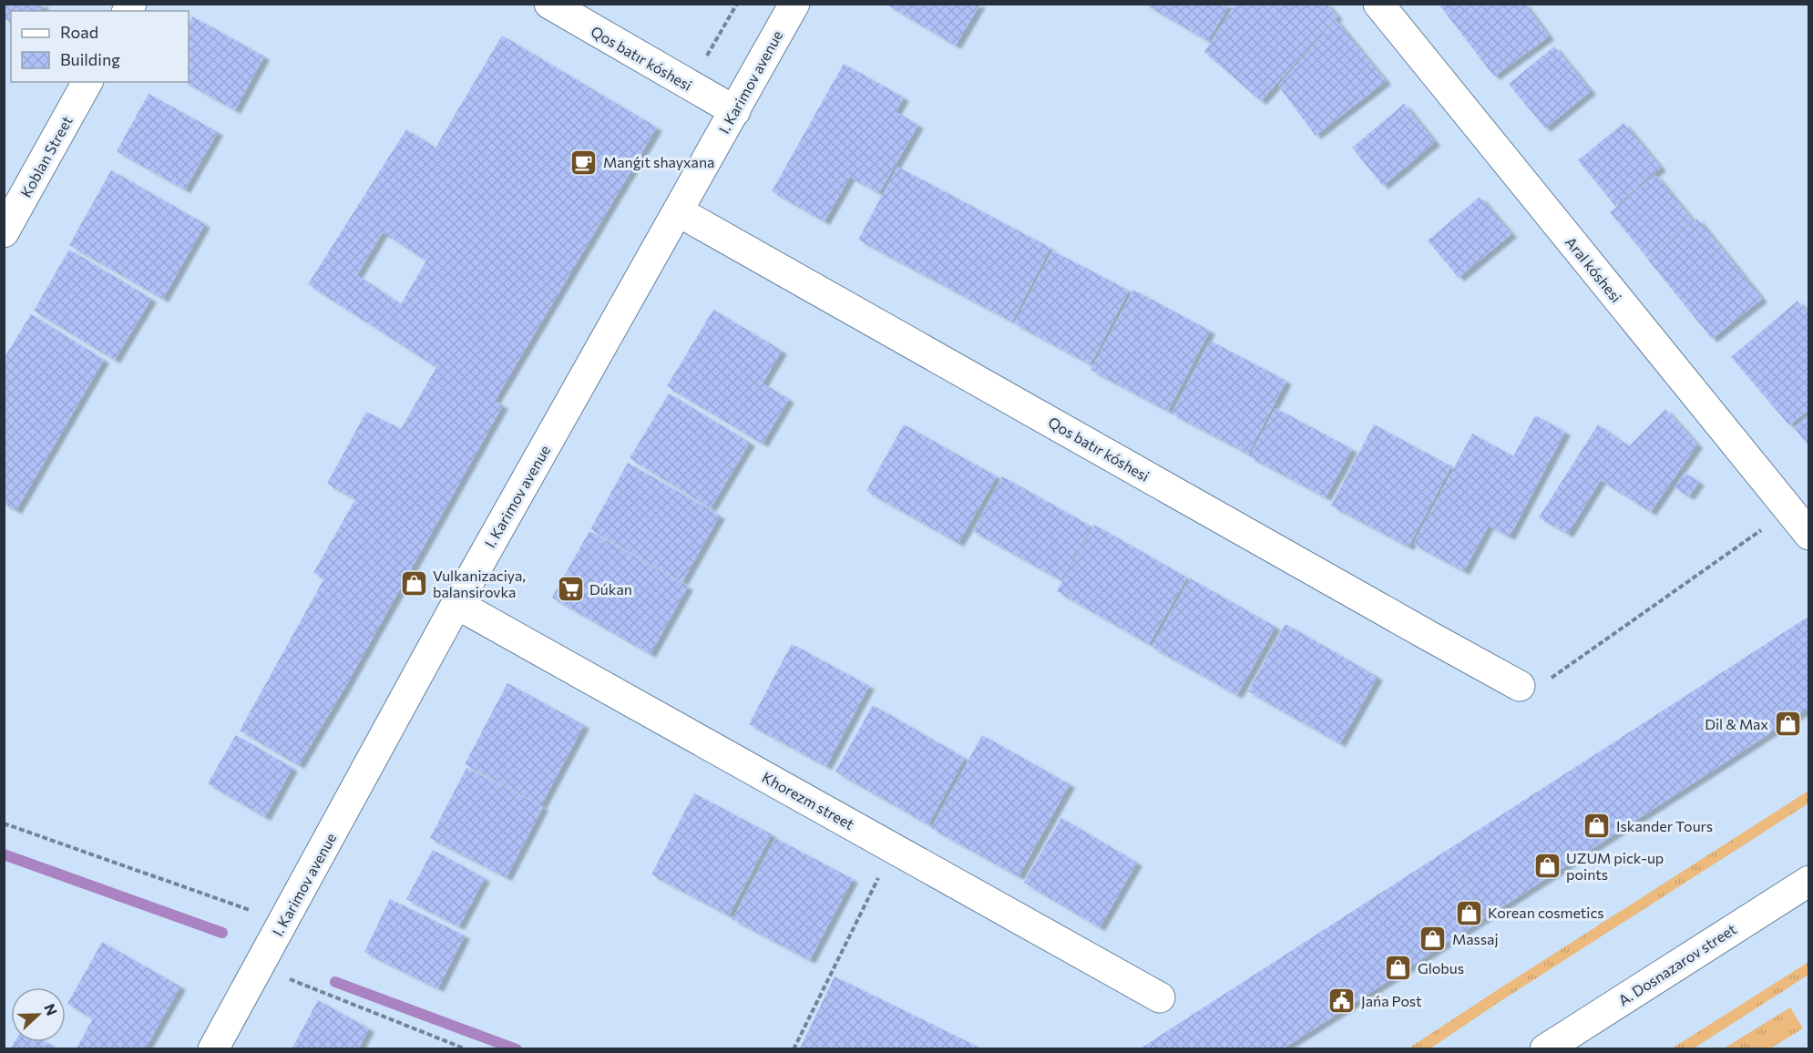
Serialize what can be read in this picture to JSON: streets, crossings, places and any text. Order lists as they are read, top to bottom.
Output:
{
  "streets": {
    "street": [
      "Qos batır kóshesi",
      "I. Karimov avenue",
      "Koblan Street",
      "Aral kóshesi",
      "Khorezm street",
      "A. Dosnazarov street"
    ]
  },
  "crossings": [
    ["Qos batır kóshesi", "I. Karimov avenue"],
    ["I. Karimov avenue", "Khorezm street"]
  ],
  "places": {
    "cafe": ["Manǵıt shayxana"],
    "shop": [
      "Vulkanizaciya, balansirovka",
      "Dil & Max",
      "Iskander Tours",
      "UZUM pick-up points",
      "Korean cosmetics",
      "Massaj",
      "Globus"
    ],
    "supermarket": ["Dúkan"],
    "public building": ["Jańa Post"]
  },
  "legend": ["Road", "Building"],
  "north": "right"
}
